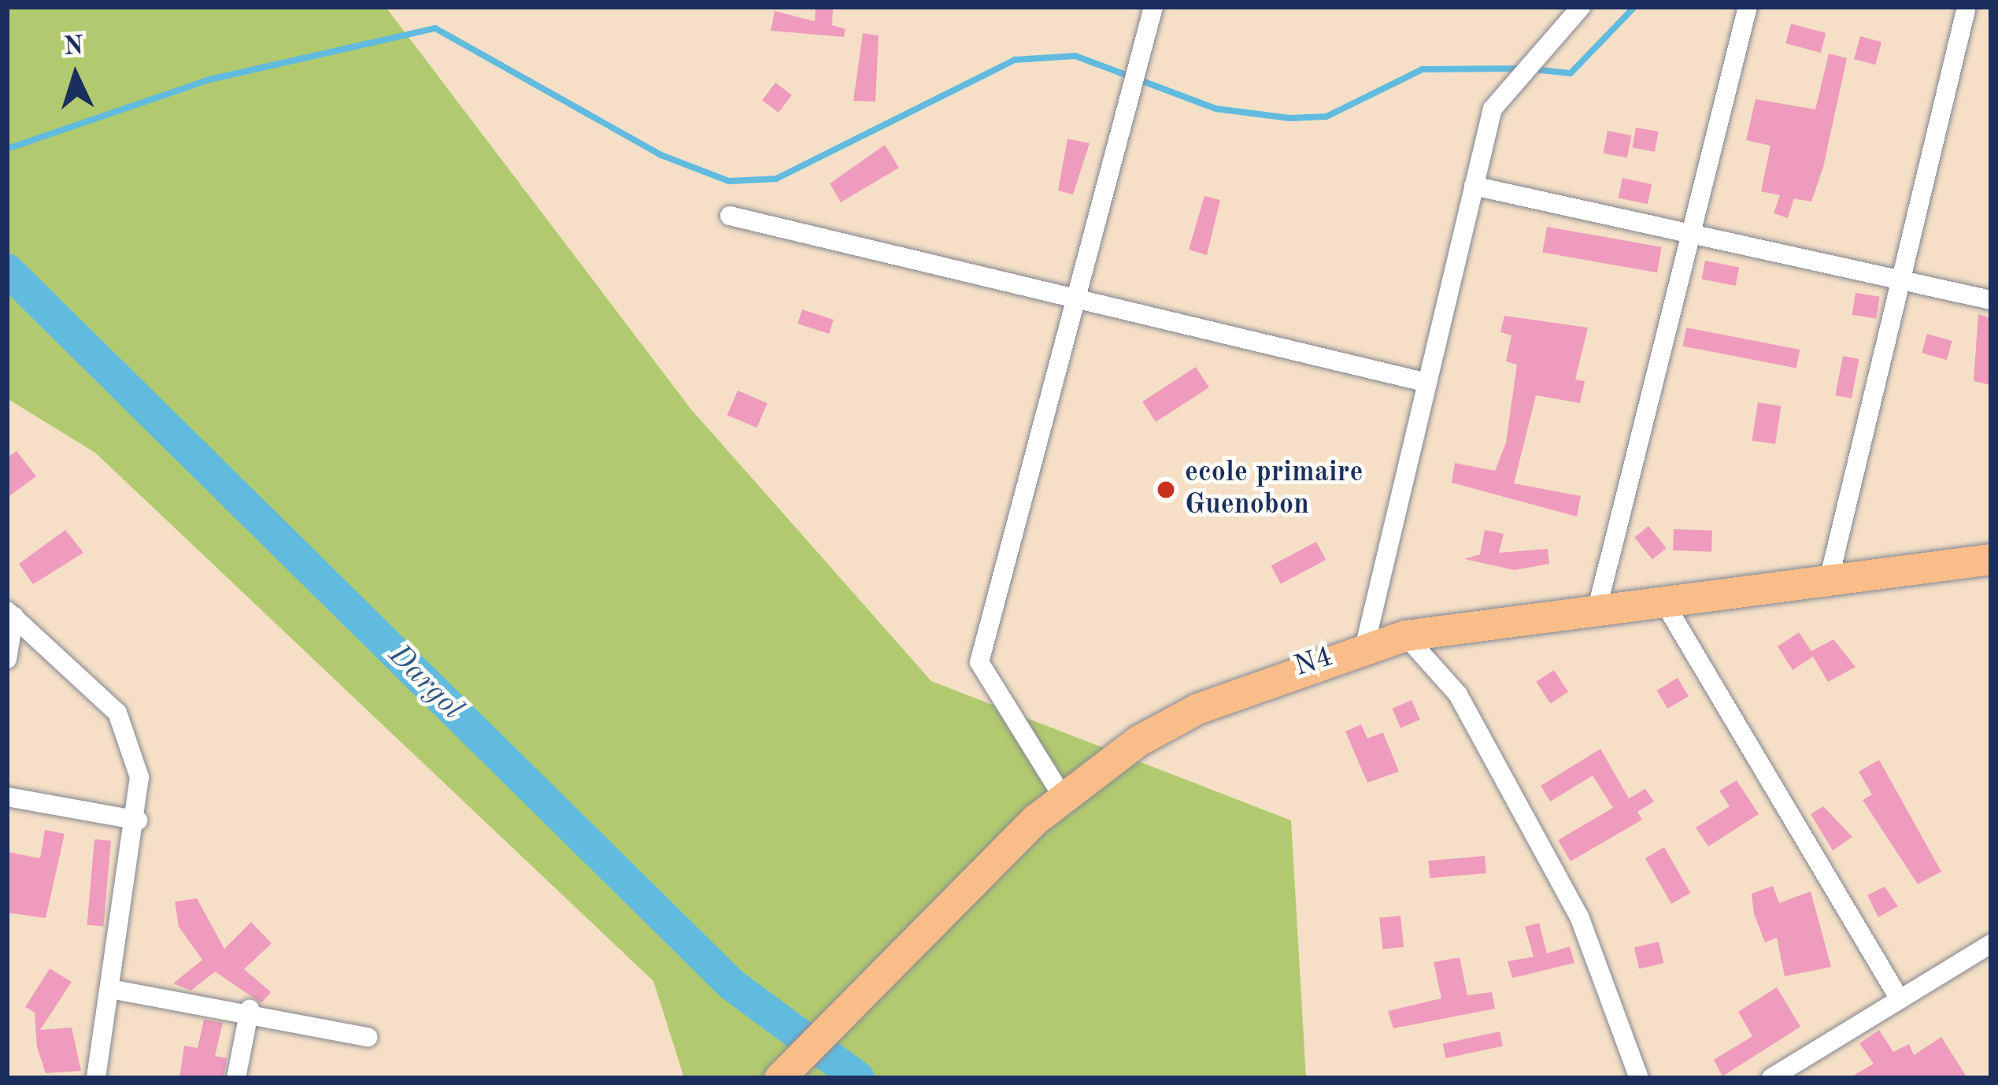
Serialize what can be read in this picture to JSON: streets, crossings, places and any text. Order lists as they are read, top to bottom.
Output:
{
  "streets": {
    "main road": ["N4"]
  },
  "water": ["Dargol"],
  "places": ["ecole primaire Guenobon"],
  "north": "top"
}
